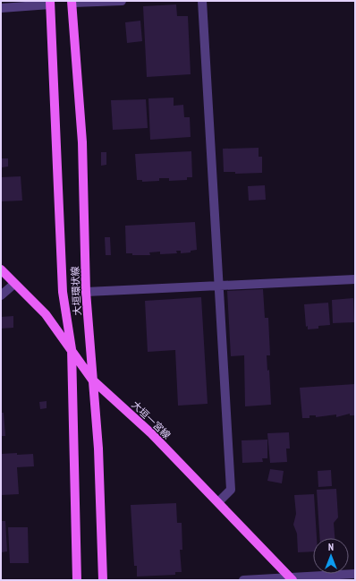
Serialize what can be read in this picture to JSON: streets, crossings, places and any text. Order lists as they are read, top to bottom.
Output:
{
  "streets": {
    "main road": ["大垣環状線", "大垣一宮線"]
  },
  "crossings": [
    ["大垣環状線", "大垣一宮線"]
  ],
  "north": "top"
}
